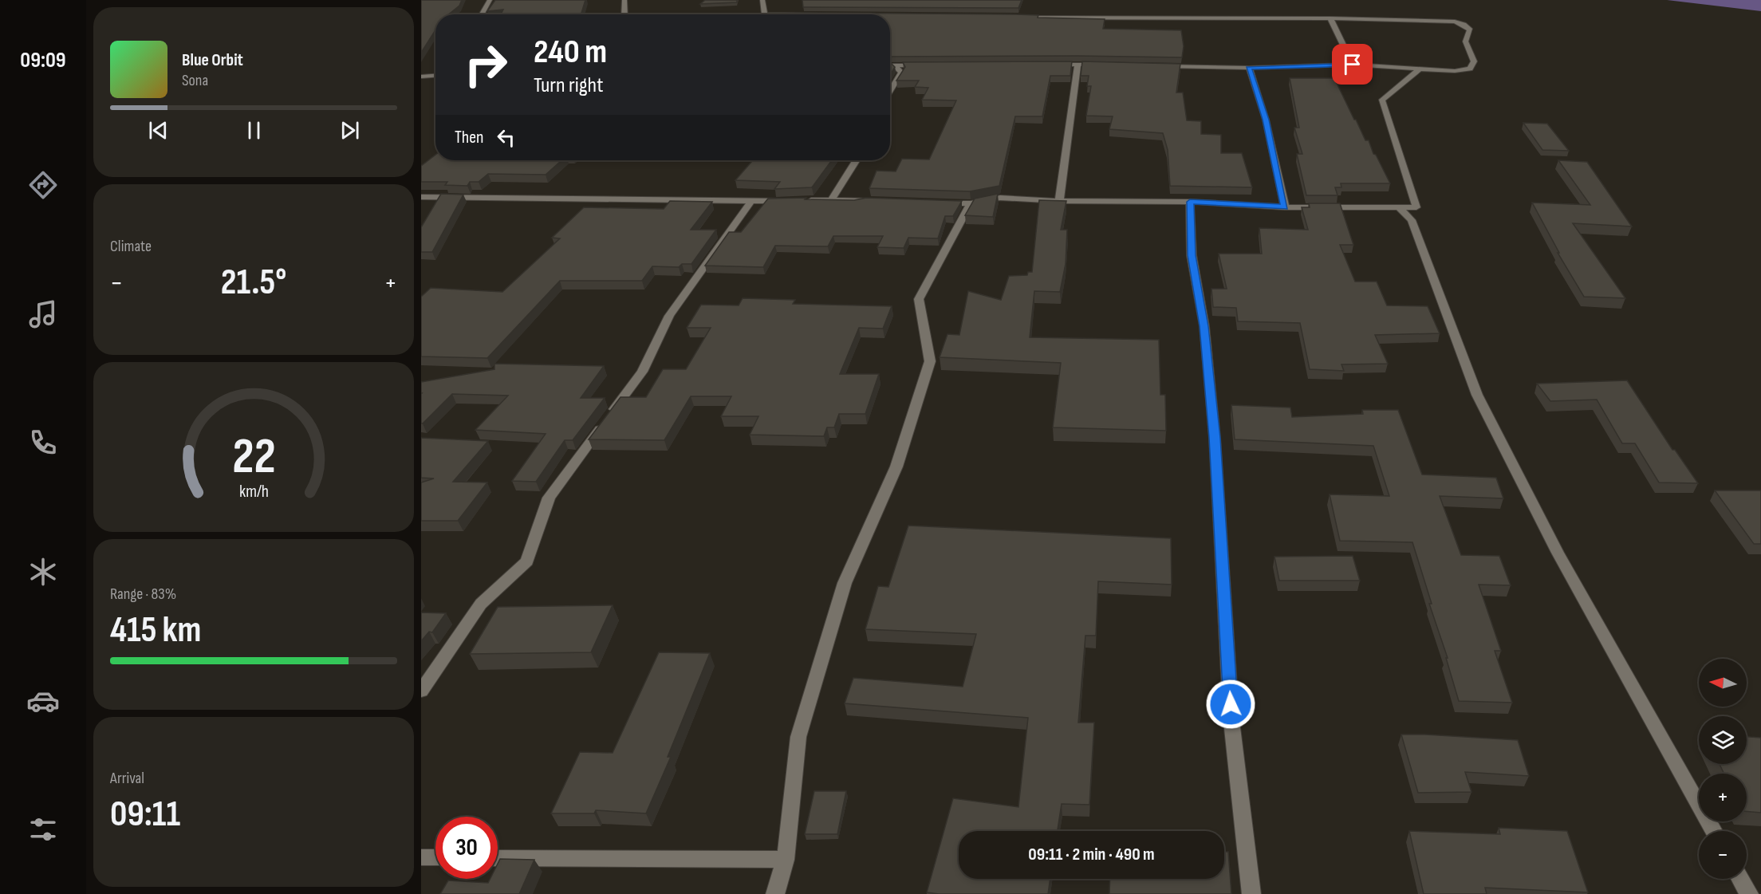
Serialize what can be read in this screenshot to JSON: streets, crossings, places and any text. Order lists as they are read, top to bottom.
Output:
{
  "north": "left",
  "page": {
    "tabs": "09:09",
    "turn": ["240 m", "Turn right"],
    "song": ["Blue Orbit", "Sona"],
    "then": "Then",
    "tile": [
      "Climate",
      ["Range · 83%", "415 km"],
      ["Arrival", "09:11"]
    ],
    "heat": ["−", "21.5°", "+"],
    "map_buttons": ["+", "−"],
    "limit": "30",
    "trip": "09:11 · 2 min · 490 m",
    "gauge": ["22", "km/h"]
  }
}
